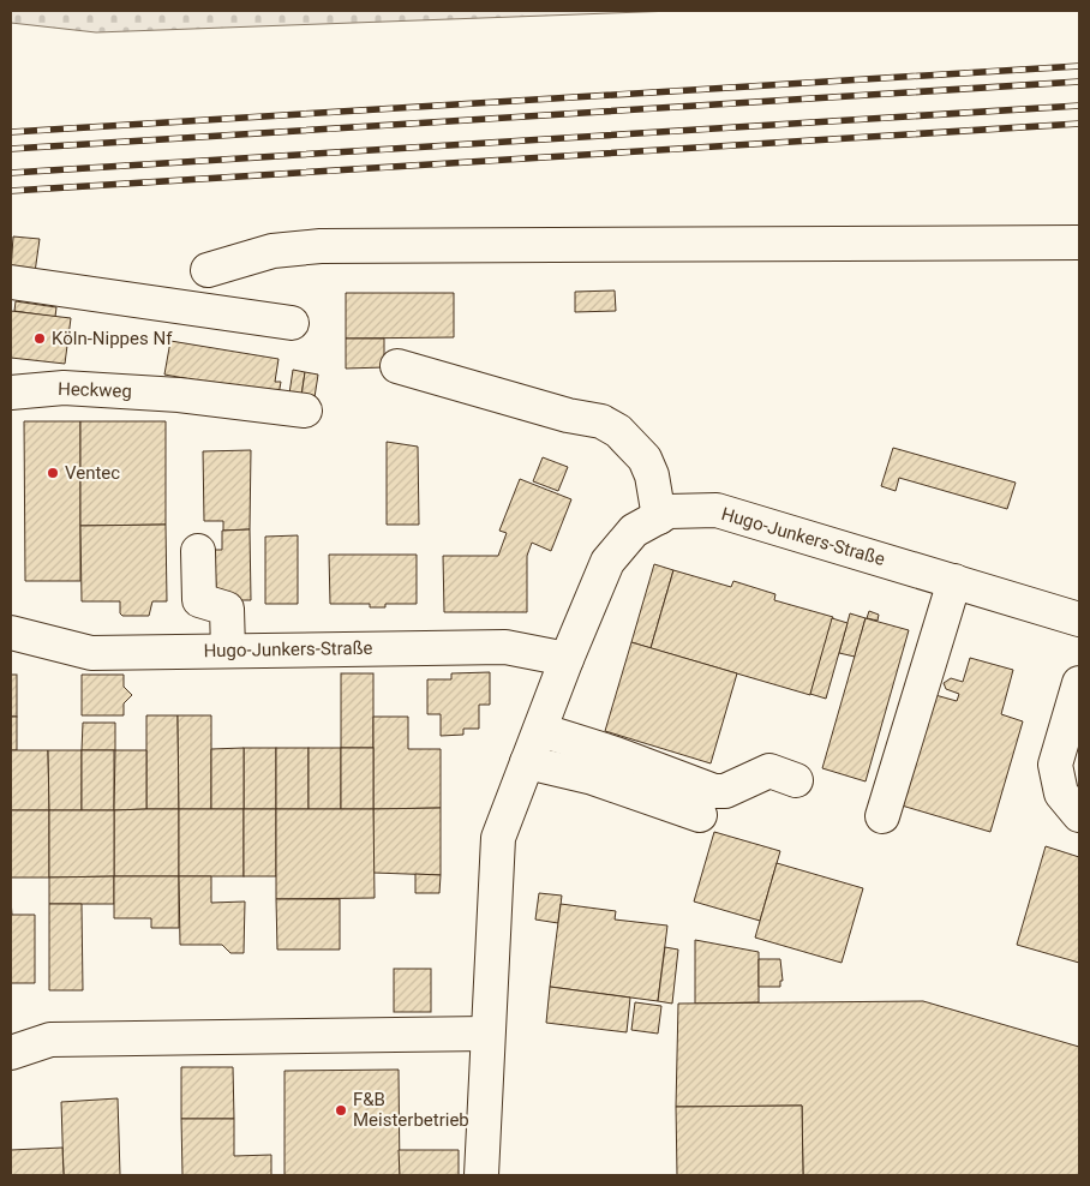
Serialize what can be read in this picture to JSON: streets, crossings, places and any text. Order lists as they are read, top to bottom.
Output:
{
  "streets": {
    "street": ["Heckweg", "Hugo-Junkers-Straße"]
  },
  "places": ["Köln-Nippes Nf", "Ventec", "F&B Meisterbetrieb"]
}
